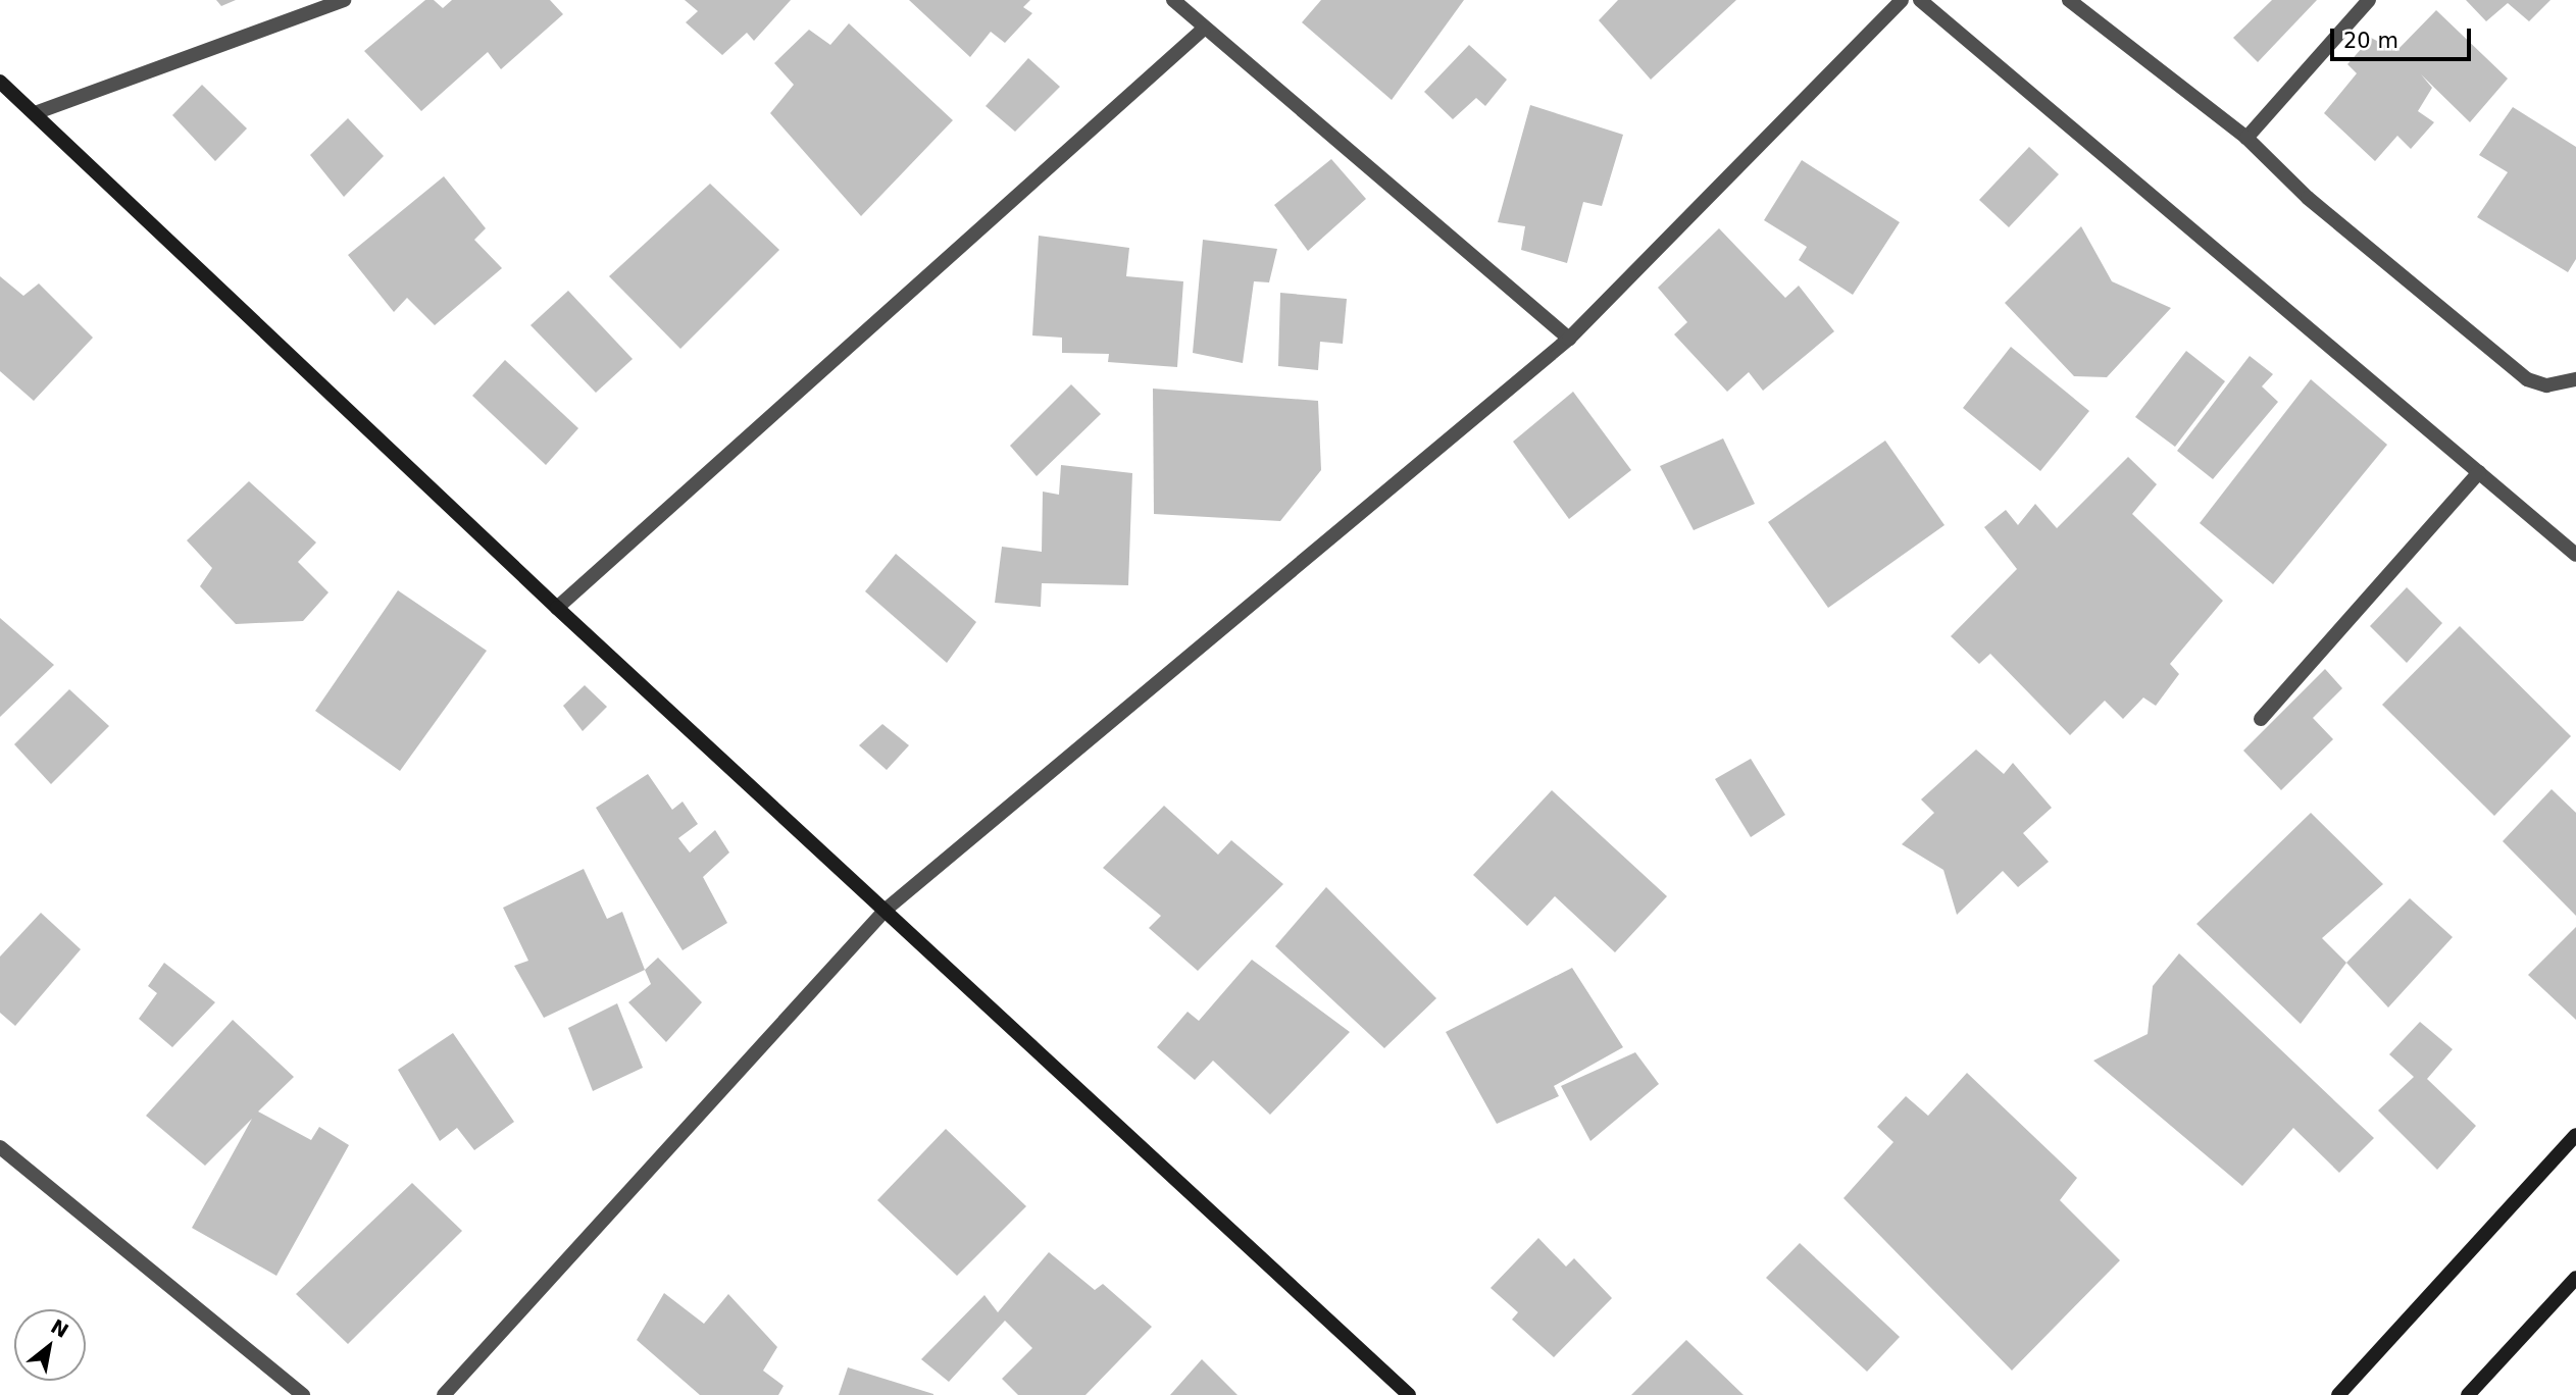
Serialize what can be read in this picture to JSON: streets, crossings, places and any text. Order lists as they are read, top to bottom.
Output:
{
  "scale_bar": "20 m",
  "north": "top right"
}
